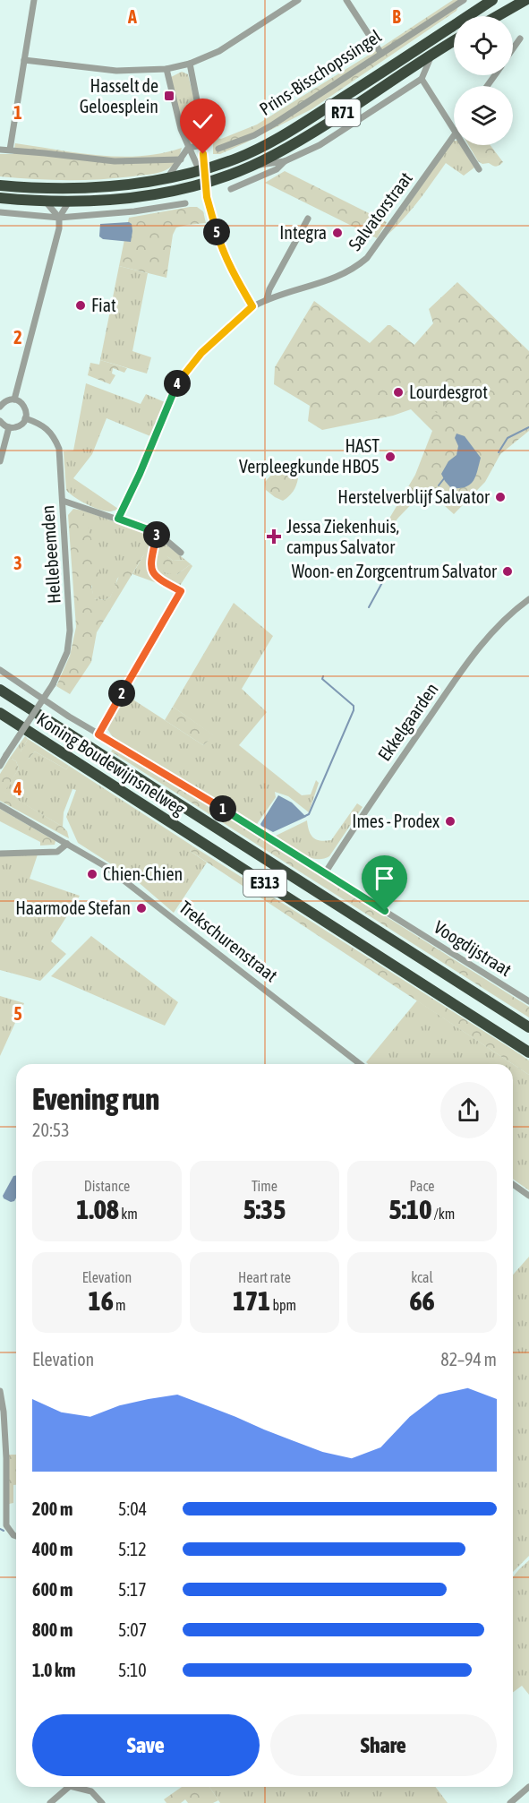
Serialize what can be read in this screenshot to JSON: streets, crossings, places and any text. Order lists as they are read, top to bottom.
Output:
{
  "streets": {
    "highway": [
      "Prins-Bisschopssingel",
      "R71",
      "Koning Boudewijnsnelweg",
      "E313"
    ],
    "street": [
      "Salvatorstraat",
      "Hellebeemden",
      "Ekkelgaarden",
      "Trekschurenstraat",
      "Voogdijstraat"
    ]
  },
  "crossings": [
    ["Ekkelgaarden", "Voogdijstraat"]
  ],
  "places": {
    "transit": ["Hasselt de Geloesplein"],
    "other": [
      "Integra",
      "Fiat",
      "Lourdesgrot",
      "HAST Verpleegkunde HBO5",
      "Herstelverblijf Salvator",
      "Woon- en Zorgcentrum Salvator",
      "Imes - Prodex",
      "Chien-Chien",
      "Haarmode Stefan"
    ],
    "health": ["Jessa Ziekenhuis, campus Salvator"]
  },
  "page": {
    "pins": [
      "5",
      "4",
      "3",
      "2",
      "1"
    ],
    "heading": ["Evening run", "20:53"],
    "stats": [
      ["Distance", "1.08 km"],
      ["Time", "5:35"],
      ["Pace", "5:10 /km"],
      ["Elevation", "16 m"],
      ["Heart rate", "171 bpm"],
      ["kcal", "66"]
    ],
    "chart": ["Elevation", "82–94 m"],
    "list": [
      {
        "name": "200 m",
        "note": "5:04"
      },
      {
        "name": "400 m",
        "note": "5:12"
      },
      {
        "name": "600 m",
        "note": "5:17"
      },
      {
        "name": "800 m",
        "note": "5:07"
      },
      {
        "name": "1.0 km",
        "note": "5:10"
      }
    ],
    "buttons": ["Save", "Share"]
  },
  "grid": {
    "columns": ["A", "B"],
    "rows": [
      "1",
      "2",
      "3",
      "4",
      "5"
    ]
  }
}
